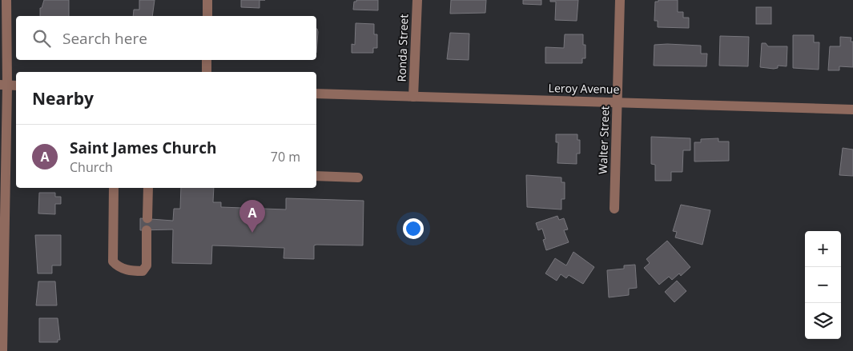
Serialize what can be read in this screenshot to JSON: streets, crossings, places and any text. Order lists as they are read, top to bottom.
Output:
{
  "streets": {
    "street": ["Ronda Street", "Leroy Avenue", "Walter Street"]
  },
  "crossings": [
    ["Ronda Street", "Leroy Avenue"],
    ["Leroy Avenue", "Walter Street"]
  ],
  "page": {
    "search": "Search here",
    "heading": "Nearby",
    "list": [
      {
        "mark": "A",
        "name": "Saint James Church",
        "note": "Church",
        "value": "70 m"
      }
    ],
    "pins": "A",
    "map_buttons": ["+", "−"]
  }
}
